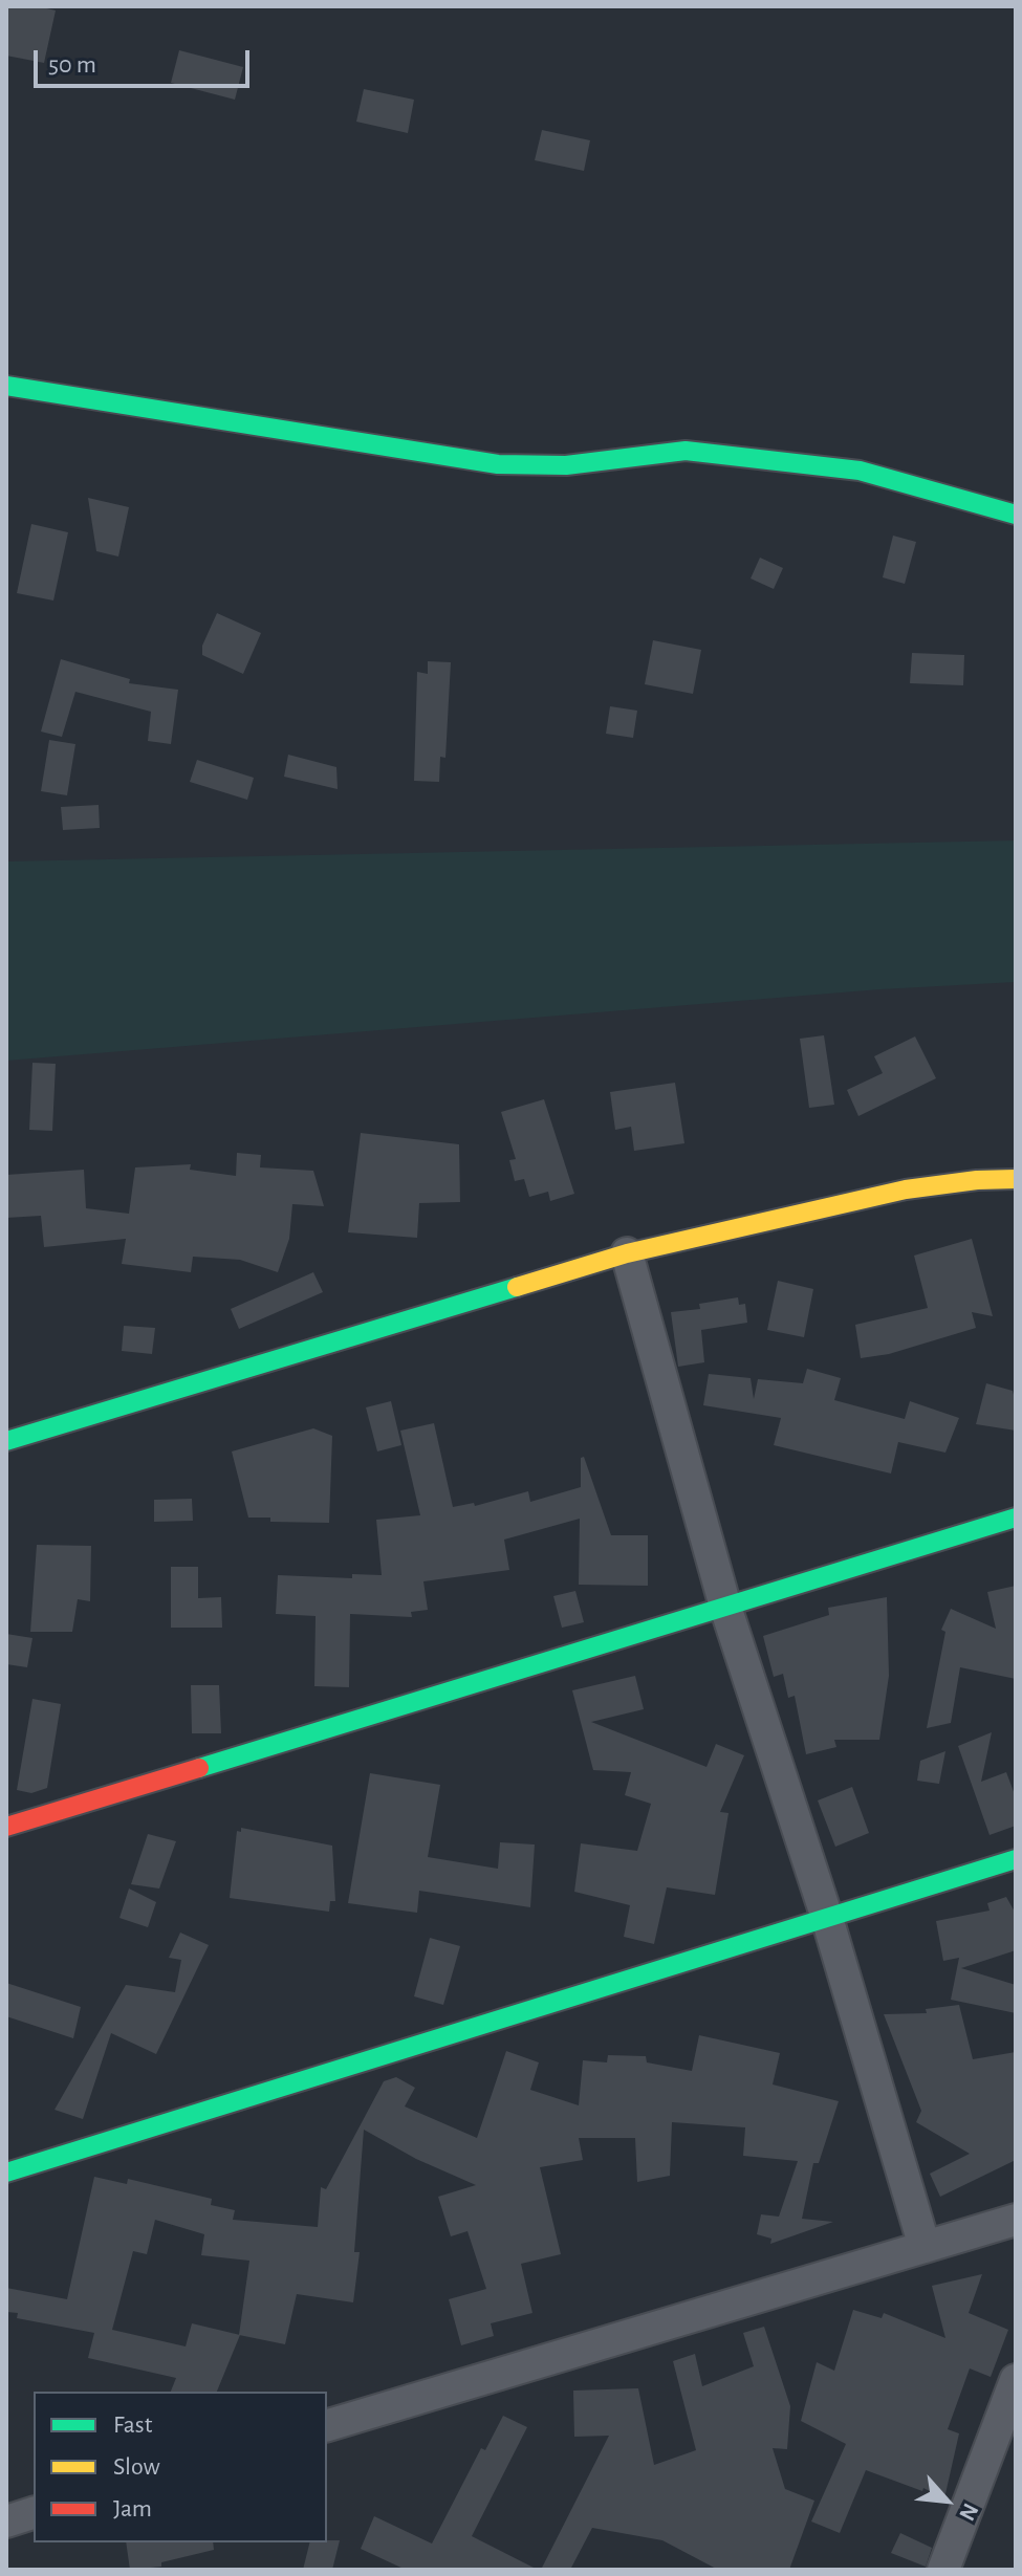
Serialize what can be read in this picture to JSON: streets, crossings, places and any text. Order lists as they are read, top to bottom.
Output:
{
  "legend": ["Fast", "Slow", "Jam"],
  "scale_bar": "50 m",
  "north": "bottom right"
}
